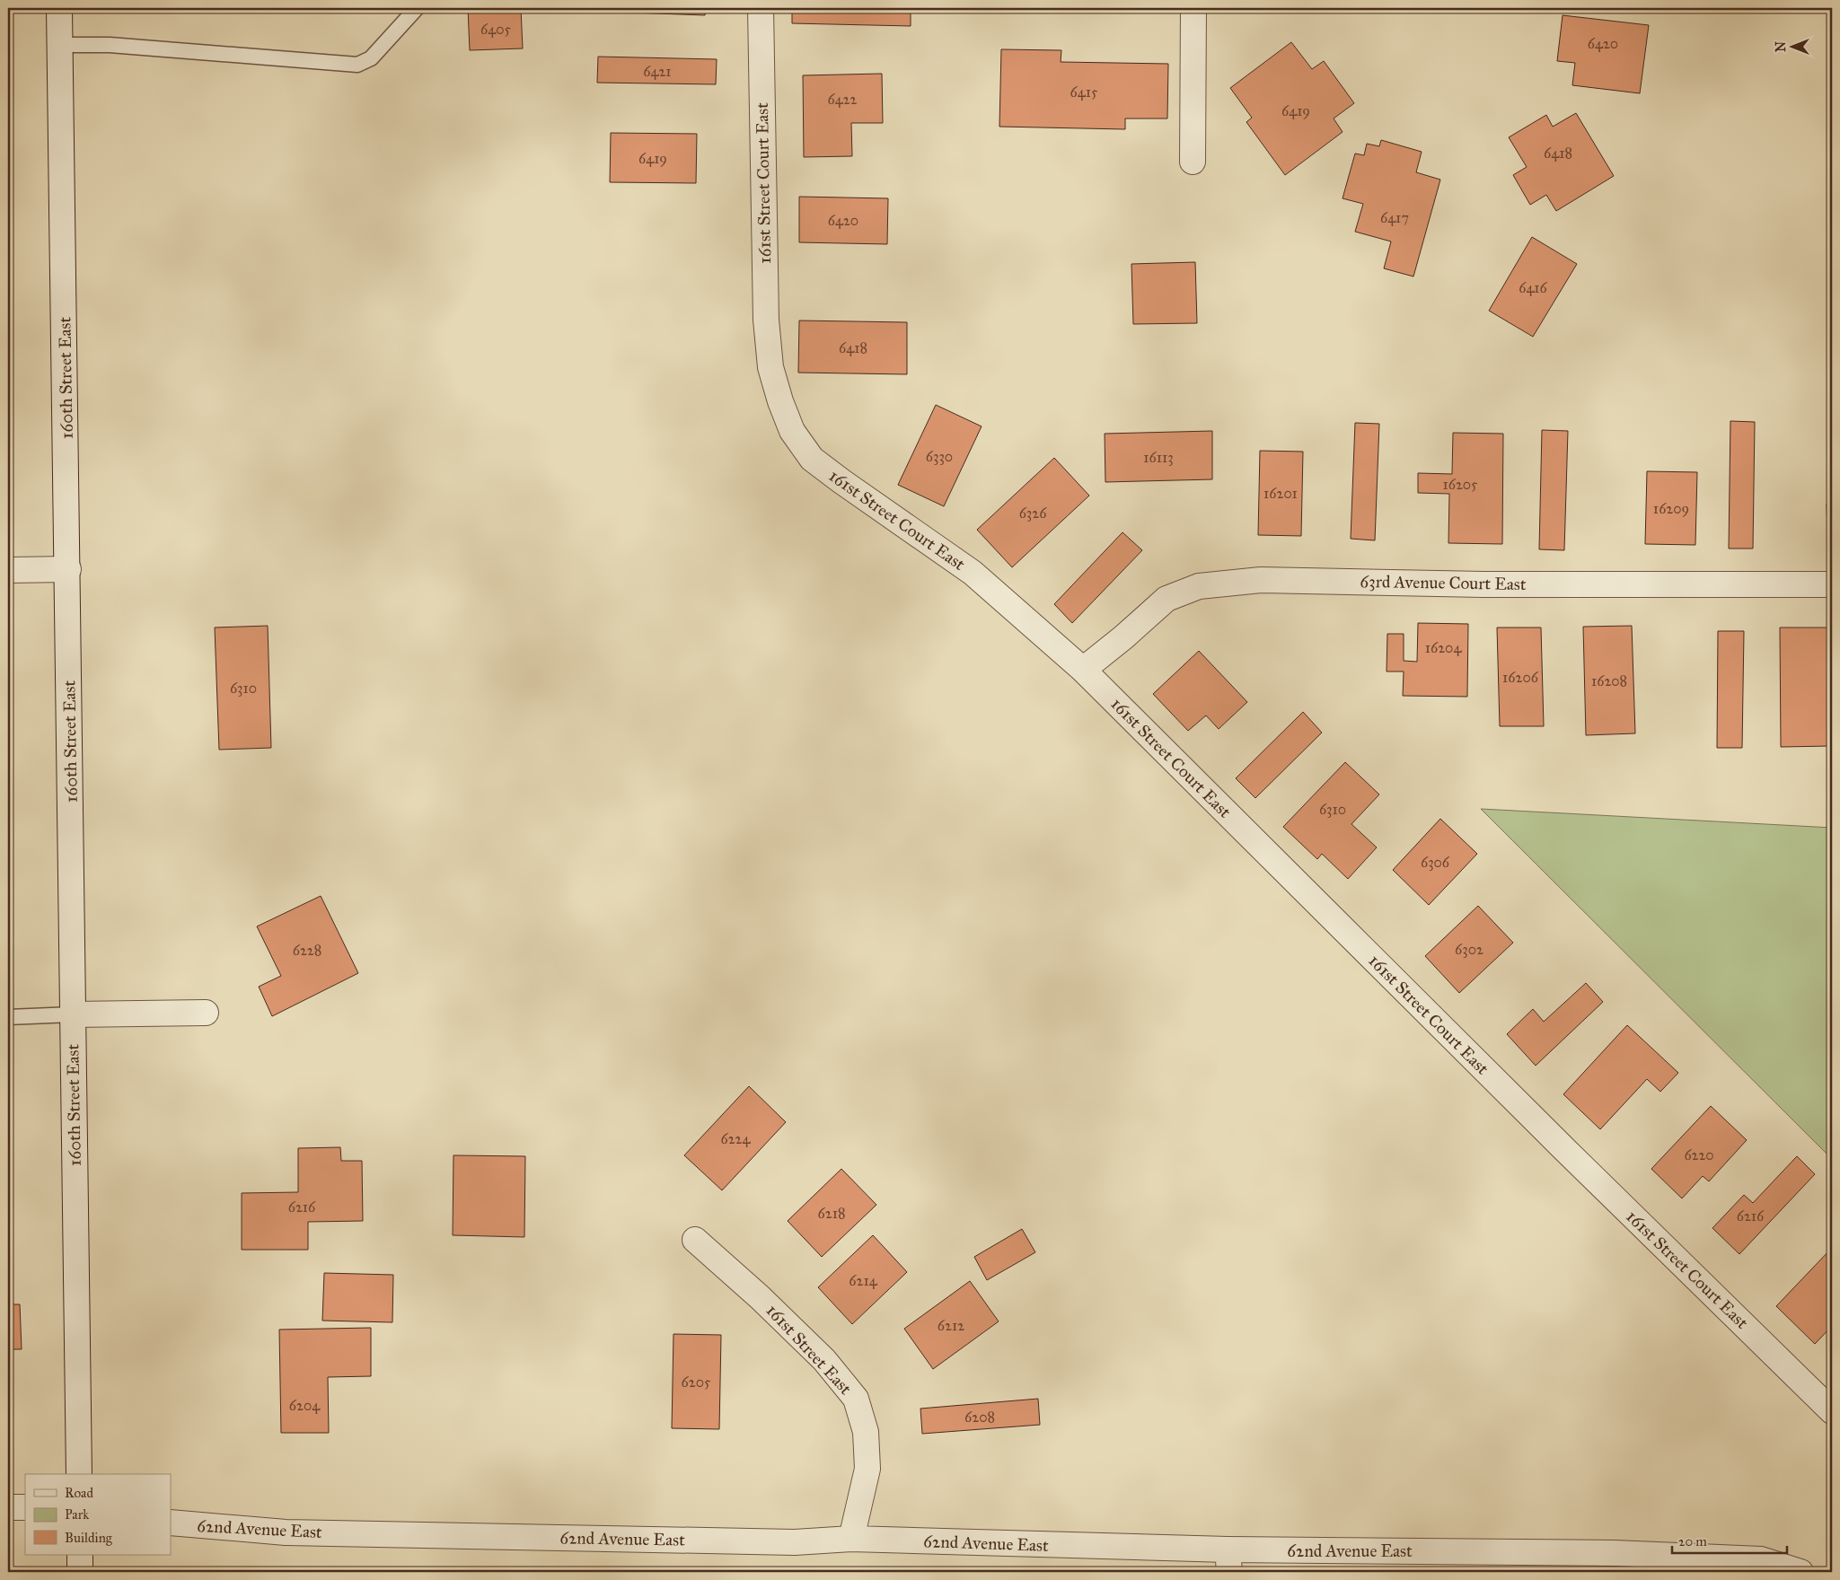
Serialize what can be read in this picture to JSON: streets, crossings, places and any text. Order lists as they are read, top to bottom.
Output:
{
  "streets": {
    "street": [
      "161st Street Court East",
      "160th Street East",
      "63rd Avenue Court East",
      "161st Street East",
      "62nd Avenue East"
    ]
  },
  "crossings": [
    ["161st Street Court East", "63rd Avenue Court East"],
    ["161st Street East", "62nd Avenue East"]
  ],
  "house_numbers": [
    "6405",
    "6420",
    "6421",
    "6415",
    "6422",
    "6419",
    "6418",
    "6419",
    "6417",
    "6420",
    "6416",
    "6418",
    "6330",
    "16113",
    "16205",
    "16201",
    "16209",
    "6326",
    "16204",
    "16206",
    "16208",
    "6310",
    "6310",
    "6306",
    "6302",
    "6228",
    "6224",
    "6220",
    "6216",
    "6218",
    "6216",
    "6214",
    "6212",
    "6205",
    "6204",
    "6208"
  ],
  "legend": ["Road", "Park", "Building"],
  "scale_bar": "20 m",
  "north": "left"
}
